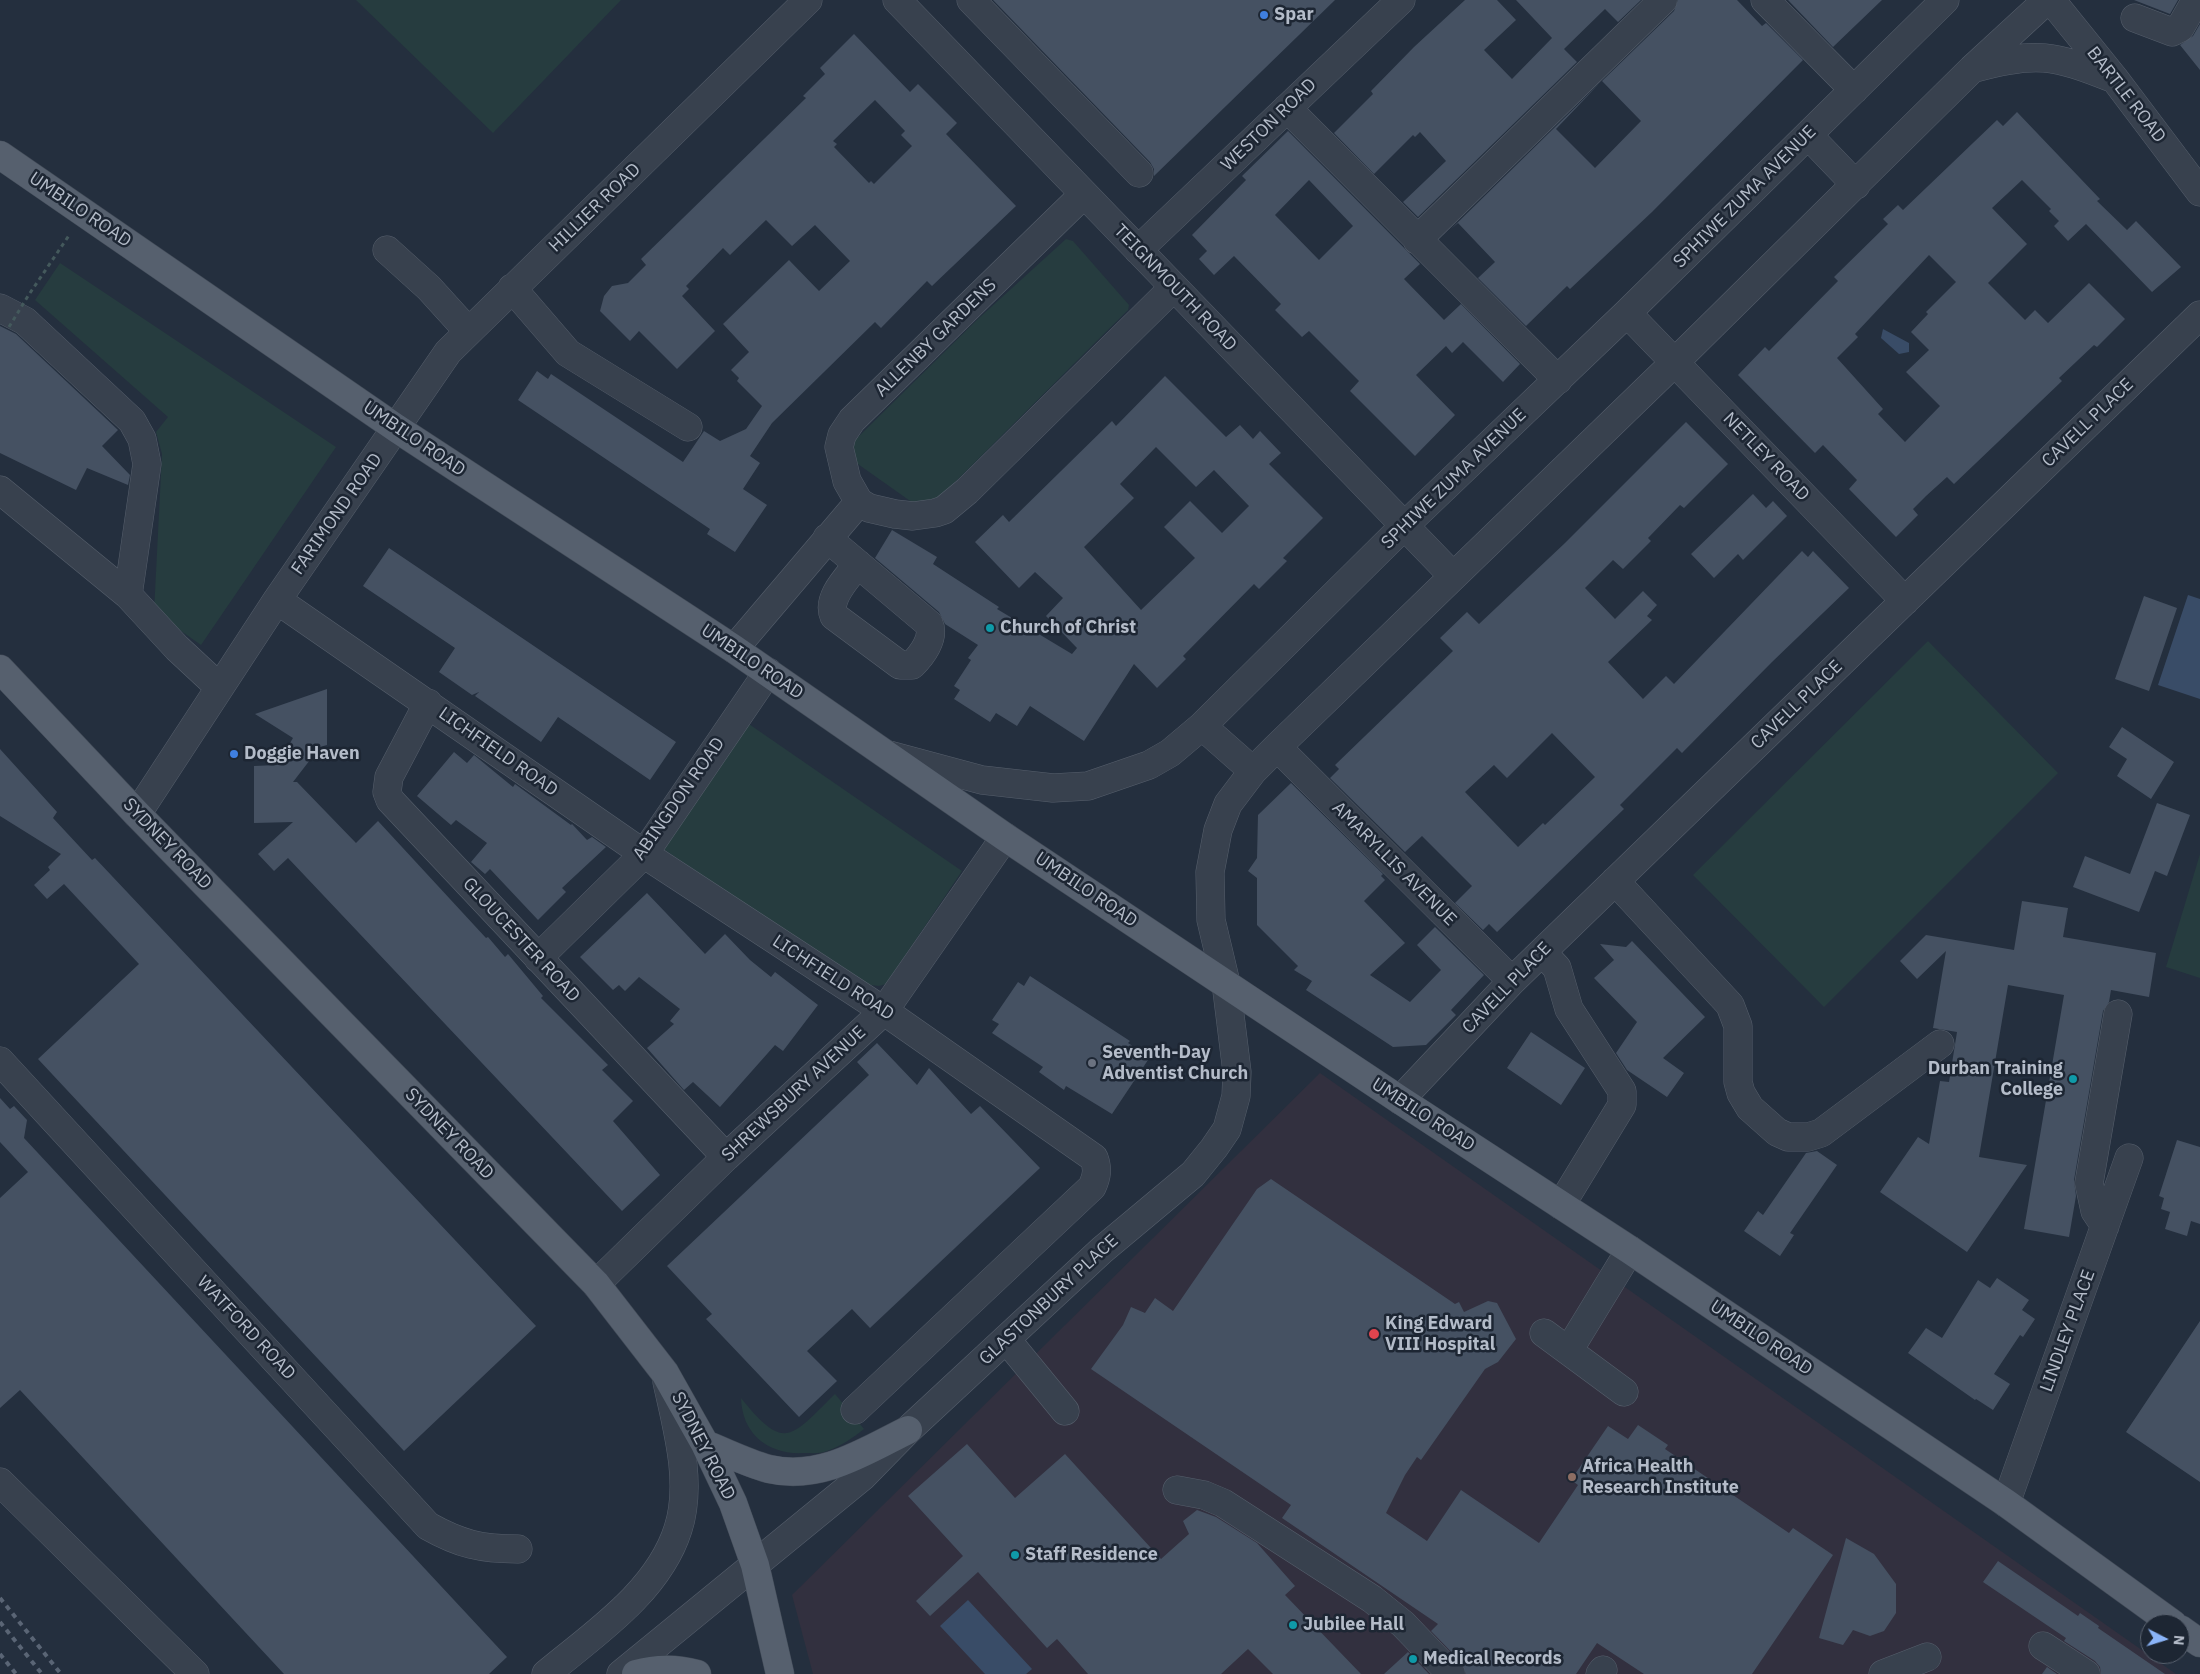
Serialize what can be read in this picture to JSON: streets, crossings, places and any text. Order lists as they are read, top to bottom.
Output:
{
  "streets": {
    "main road": ["UMBILO ROAD", "SYDNEY ROAD"],
    "street": [
      "BARTLE ROAD",
      "WESTON ROAD",
      "SPHIWE ZUMA AVENUE",
      "HILLIER ROAD",
      "TEIGNMOUTH ROAD",
      "ALLENBY GARDENS",
      "CAVELL PLACE",
      "NETLEY ROAD",
      "FARIMOND ROAD",
      "LICHFIELD ROAD",
      "ABINGDON ROAD",
      "AMARYLLIS AVENUE",
      "GLOUCESTER ROAD",
      "SHREWSBURY AVENUE",
      "GLASTONBURY PLACE",
      "WATFORD ROAD",
      "LINDLEY PLACE"
    ]
  },
  "crossings": [
    ["WESTON ROAD", "TEIGNMOUTH ROAD"],
    ["SPHIWE ZUMA AVENUE", "UMBILO ROAD"],
    ["SPHIWE ZUMA AVENUE", "TEIGNMOUTH ROAD"],
    ["SPHIWE ZUMA AVENUE", "NETLEY ROAD"],
    ["HILLIER ROAD", "UMBILO ROAD"],
    ["HILLIER ROAD", "FARIMOND ROAD"],
    ["UMBILO ROAD", "CAVELL PLACE"],
    ["UMBILO ROAD", "FARIMOND ROAD"],
    ["UMBILO ROAD", "ABINGDON ROAD"],
    ["UMBILO ROAD", "SHREWSBURY AVENUE"],
    ["UMBILO ROAD", "GLASTONBURY PLACE"],
    ["UMBILO ROAD", "LINDLEY PLACE"],
    ["TEIGNMOUTH ROAD", "ALLENBY GARDENS"],
    ["CAVELL PLACE", "NETLEY ROAD"],
    ["CAVELL PLACE", "AMARYLLIS AVENUE"],
    ["FARIMOND ROAD", "LICHFIELD ROAD"],
    ["FARIMOND ROAD", "SYDNEY ROAD"],
    ["LICHFIELD ROAD", "ABINGDON ROAD"],
    ["LICHFIELD ROAD", "GLOUCESTER ROAD"],
    ["LICHFIELD ROAD", "SHREWSBURY AVENUE"],
    ["ABINGDON ROAD", "GLOUCESTER ROAD"],
    ["SYDNEY ROAD", "SHREWSBURY AVENUE"],
    ["SYDNEY ROAD", "GLASTONBURY PLACE"],
    ["GLOUCESTER ROAD", "SHREWSBURY AVENUE"]
  ],
  "places": [
    "Spar",
    "Church of Christ",
    "Doggie Haven",
    "Seventh-Day Adventist Church",
    "Durban Training College",
    "King Edward VIII Hospital",
    "Africa Health Research Institute",
    "Staff Residence",
    "Jubilee Hall",
    "Medical Records"
  ],
  "north": "right"
}
